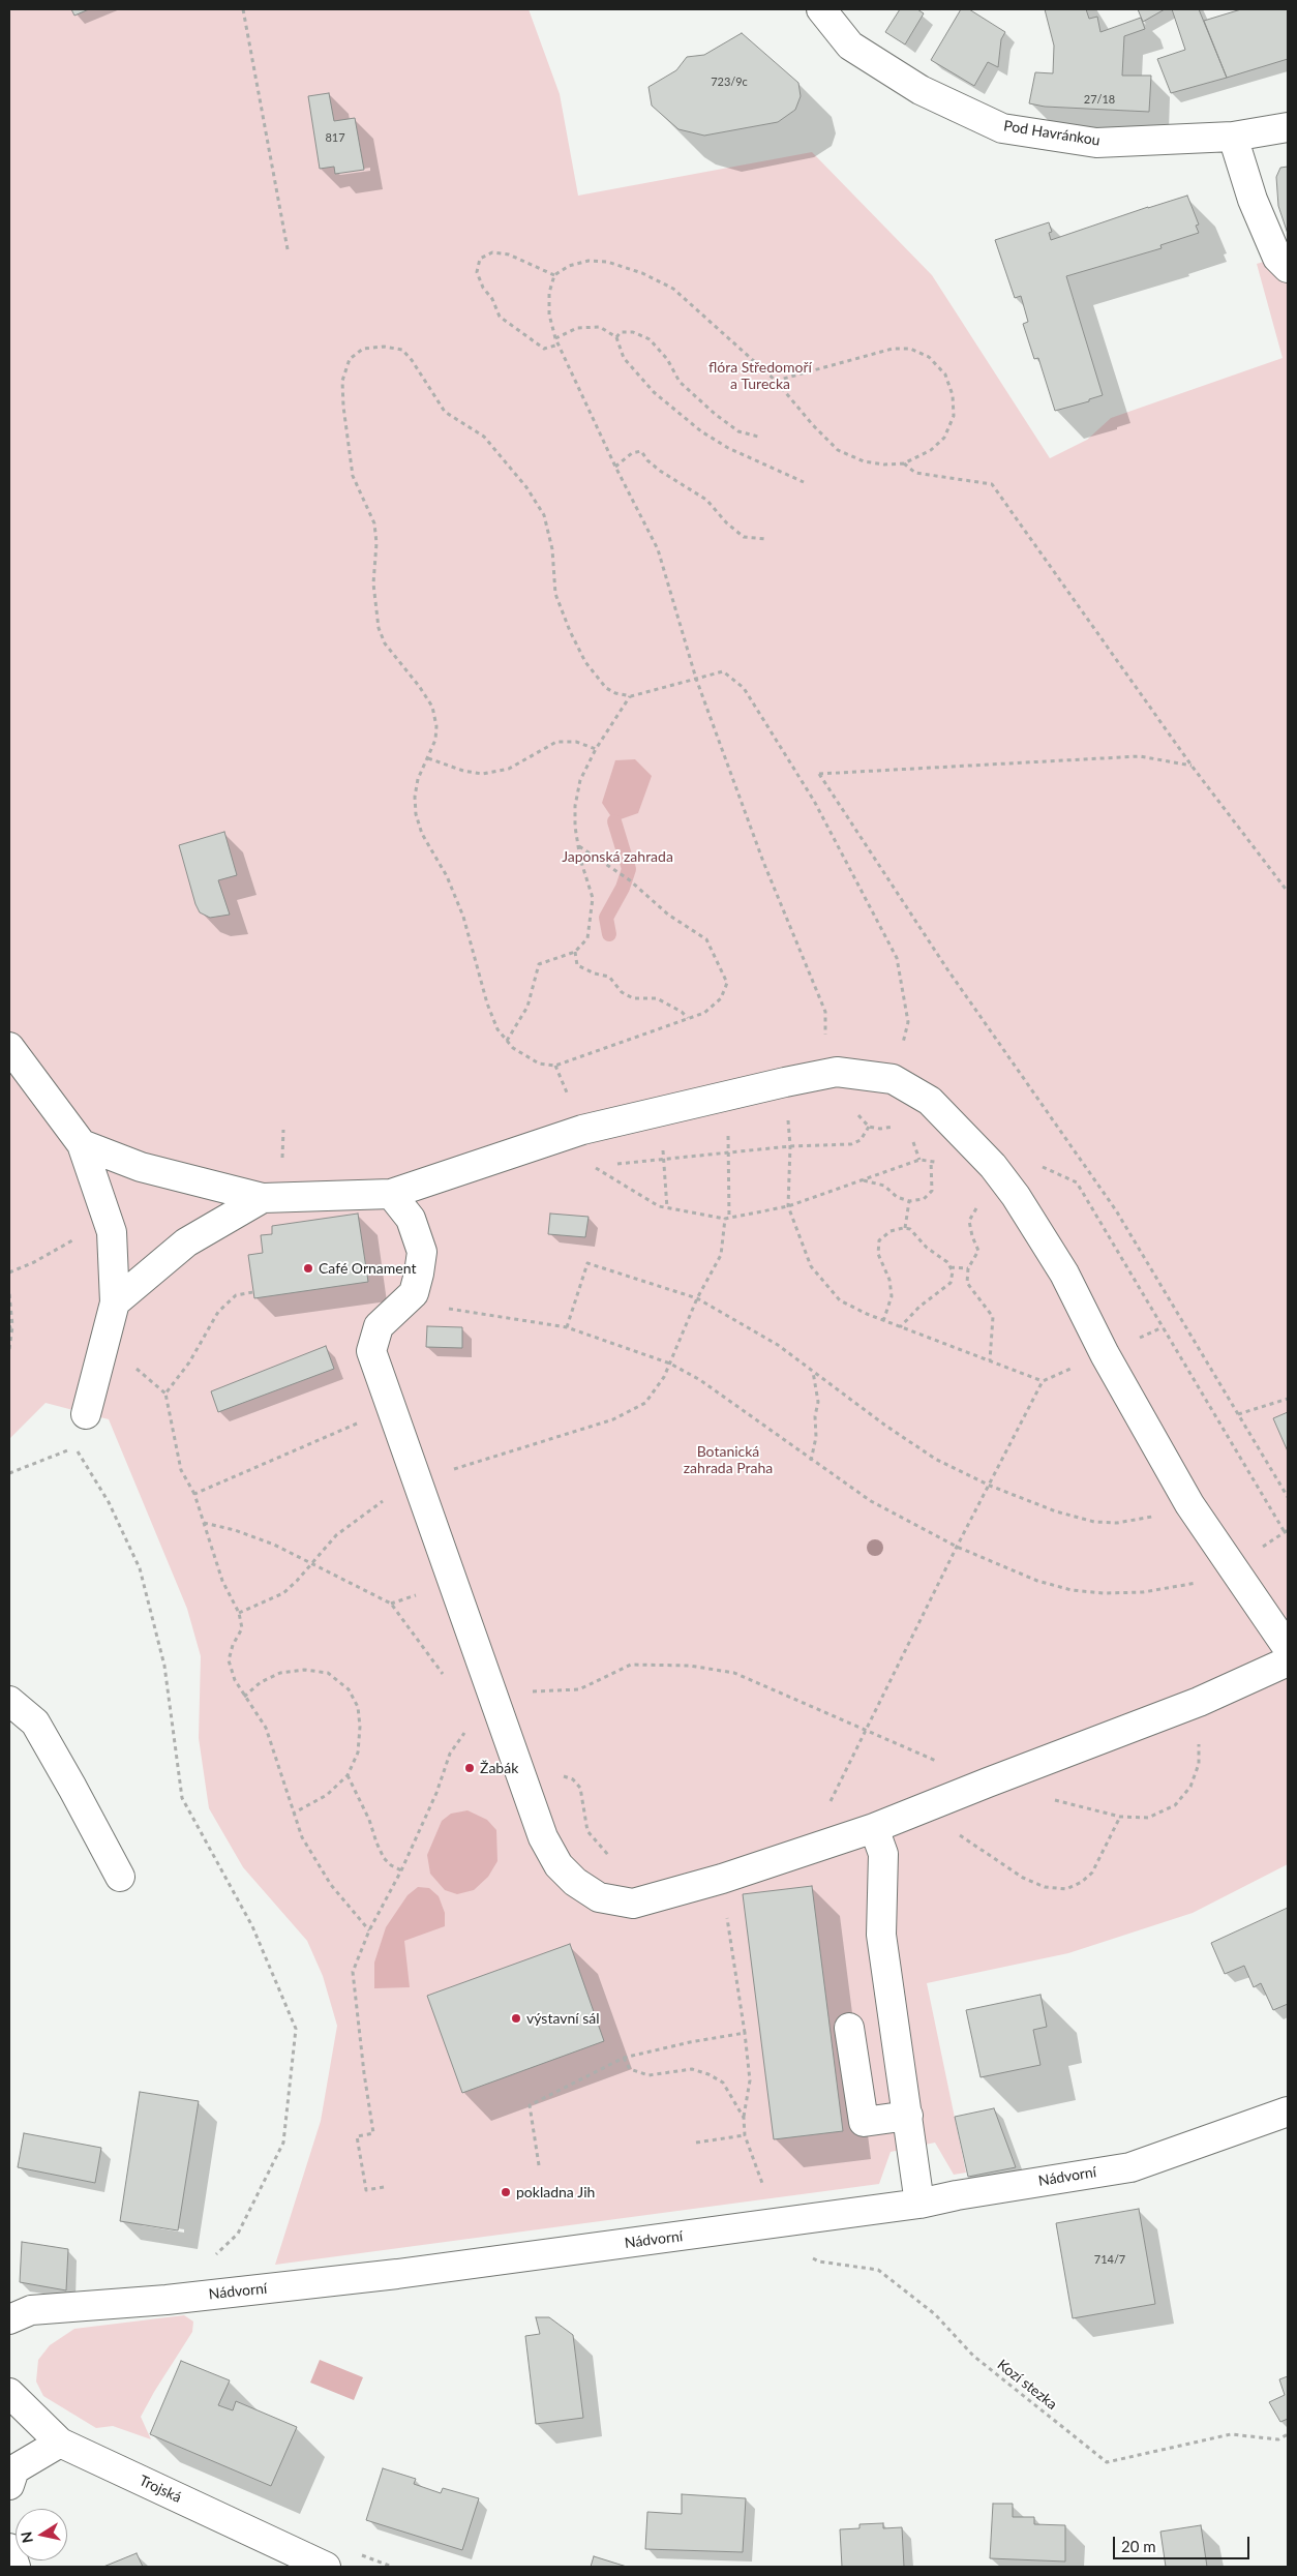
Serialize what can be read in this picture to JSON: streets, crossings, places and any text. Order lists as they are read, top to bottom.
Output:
{
  "streets": {
    "street": ["Pod Havránkou", "Nádvorní", "Trojská"],
    "path": ["Kozí stezka"]
  },
  "crossings": [
    ["Nádvorní", "Kozí stezka"]
  ],
  "parks": ["flóra Středomoří a Turecka", "Japonská zahrada", "Botanická zahrada Praha"],
  "places": [
    "Café Ornament",
    "Žabák",
    "výstavní sál",
    "pokladna Jih"
  ],
  "house_numbers": [
    "723/9c",
    "27/18",
    "817",
    "714/7"
  ],
  "scale_bar": "20 m",
  "north": "left"
}
